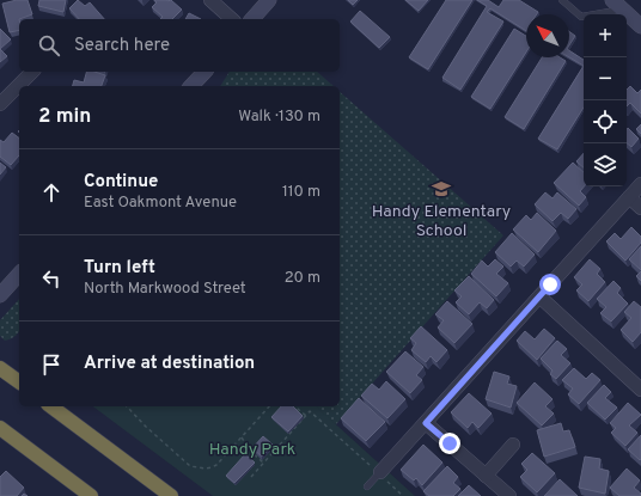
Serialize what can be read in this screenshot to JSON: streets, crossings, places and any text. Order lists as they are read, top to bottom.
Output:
{
  "parks": ["Handy Park"],
  "places": {
    "school or university": ["Handy Elementary School"]
  },
  "north": "top left",
  "page": {
    "map_buttons": ["+", "−"],
    "search": "Search here",
    "heading": ["2 min", "Walk · 130 m"],
    "list": [
      ["Continue", "East Oakmont Avenue", "110 m"],
      ["Turn left", "North Markwood Street", "20 m"],
      "Arrive at destination"
    ]
  }
}
